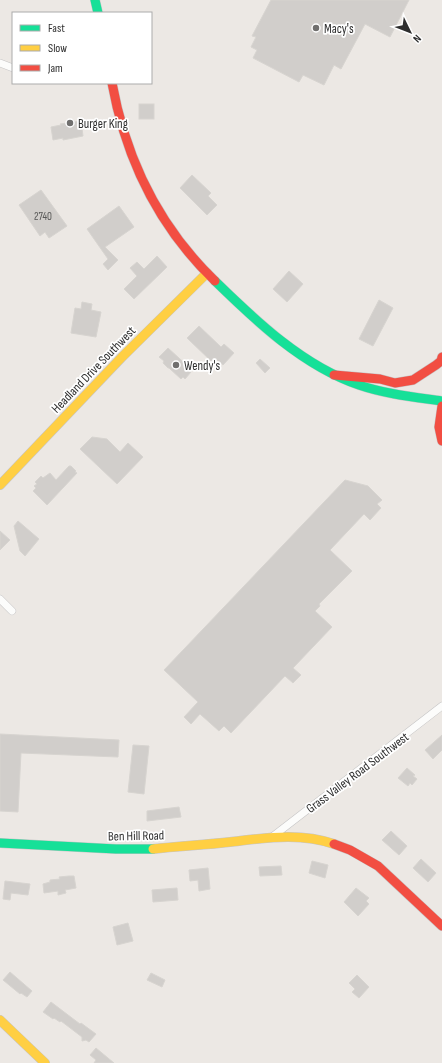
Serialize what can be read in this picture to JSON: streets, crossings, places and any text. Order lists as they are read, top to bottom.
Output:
{
  "streets": {
    "main road": ["Headland Drive Southwest", "Ben Hill Road"],
    "street": ["Grass Valley Road Southwest"]
  },
  "crossings": [
    ["Grass Valley Road Southwest", "Ben Hill Road"]
  ],
  "places": ["Macy's", "Burger King", "Wendy's"],
  "house_numbers": ["2740"],
  "legend": ["Fast", "Slow", "Jam"],
  "north": "bottom right"
}
